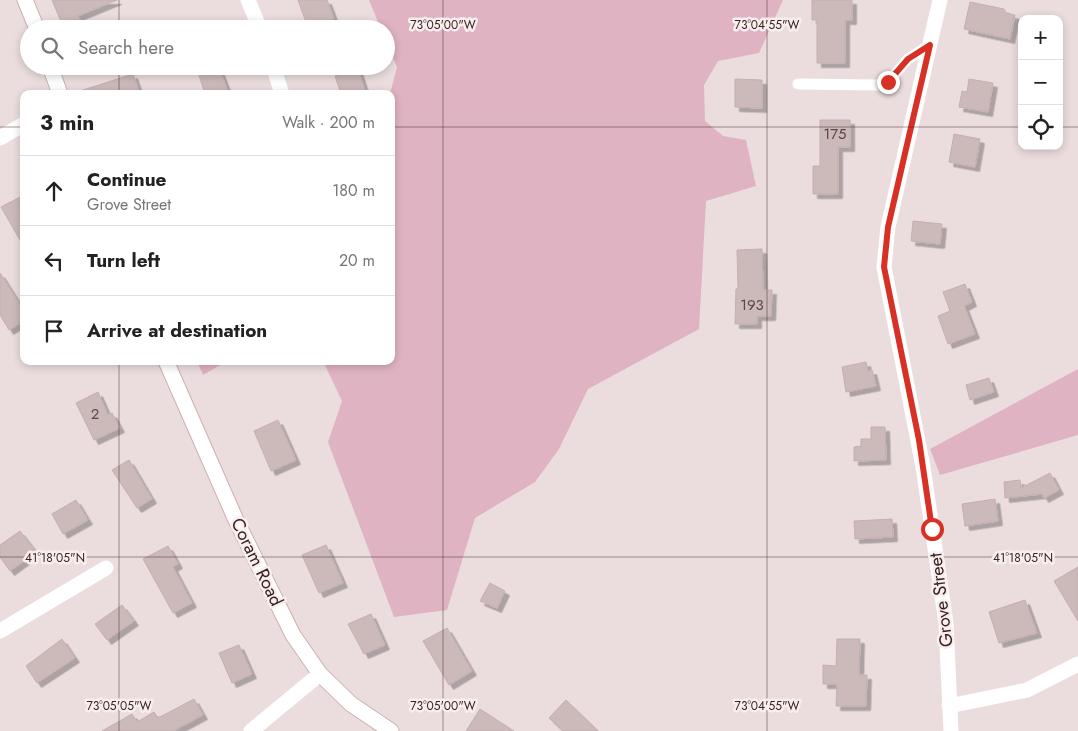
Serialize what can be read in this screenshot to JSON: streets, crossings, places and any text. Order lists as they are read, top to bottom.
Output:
{
  "streets": {
    "street": ["Coram Road", "Grove Street"]
  },
  "house_numbers": ["175", "193", "2"],
  "page": {
    "map_buttons": ["+", "−"],
    "search": "Search here",
    "heading": ["3 min", "Walk · 200 m"],
    "list": [
      ["Continue", "Grove Street", "180 m"],
      ["Turn left", "20 m"],
      "Arrive at destination"
    ]
  },
  "coordinates": [
    "73°05'00\"W",
    "73°04'55\"W",
    "41°18'05\"N",
    "73°05'05\"W"
  ]
}
